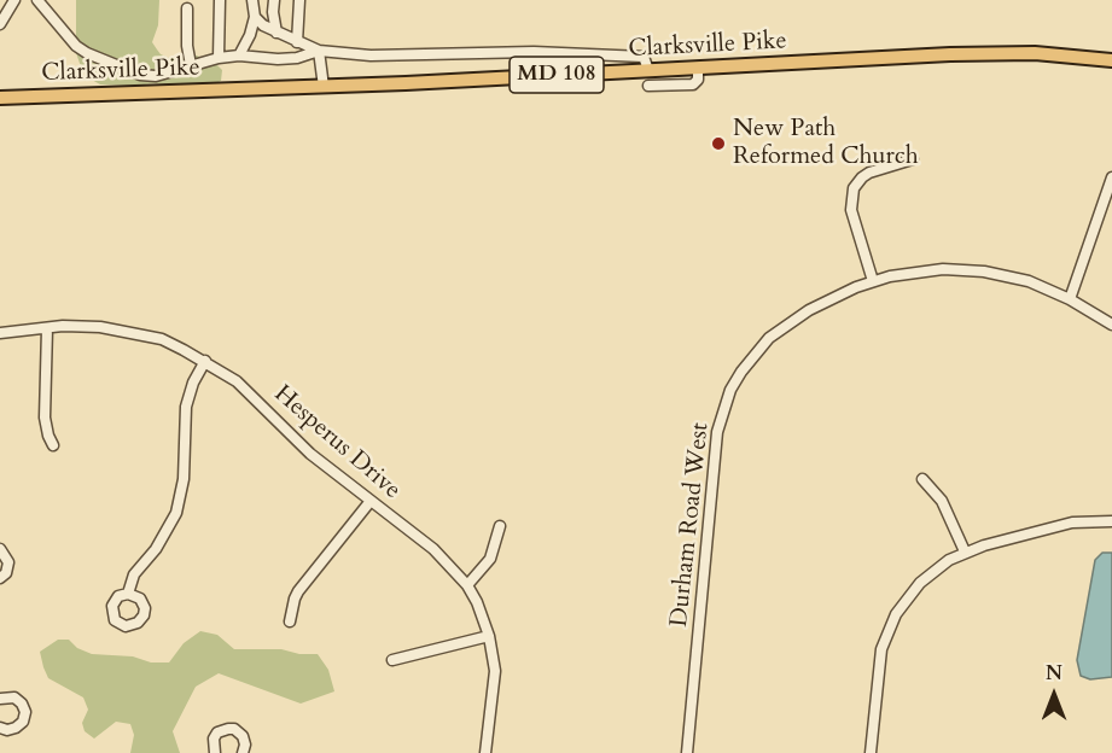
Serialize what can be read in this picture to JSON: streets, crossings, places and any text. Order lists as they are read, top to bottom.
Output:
{
  "streets": {
    "main road": ["Clarksville Pike", "MD 108"],
    "street": ["Hesperus Drive", "Durham Road West"]
  },
  "places": ["New Path Reformed Church"],
  "north": "top"
}
